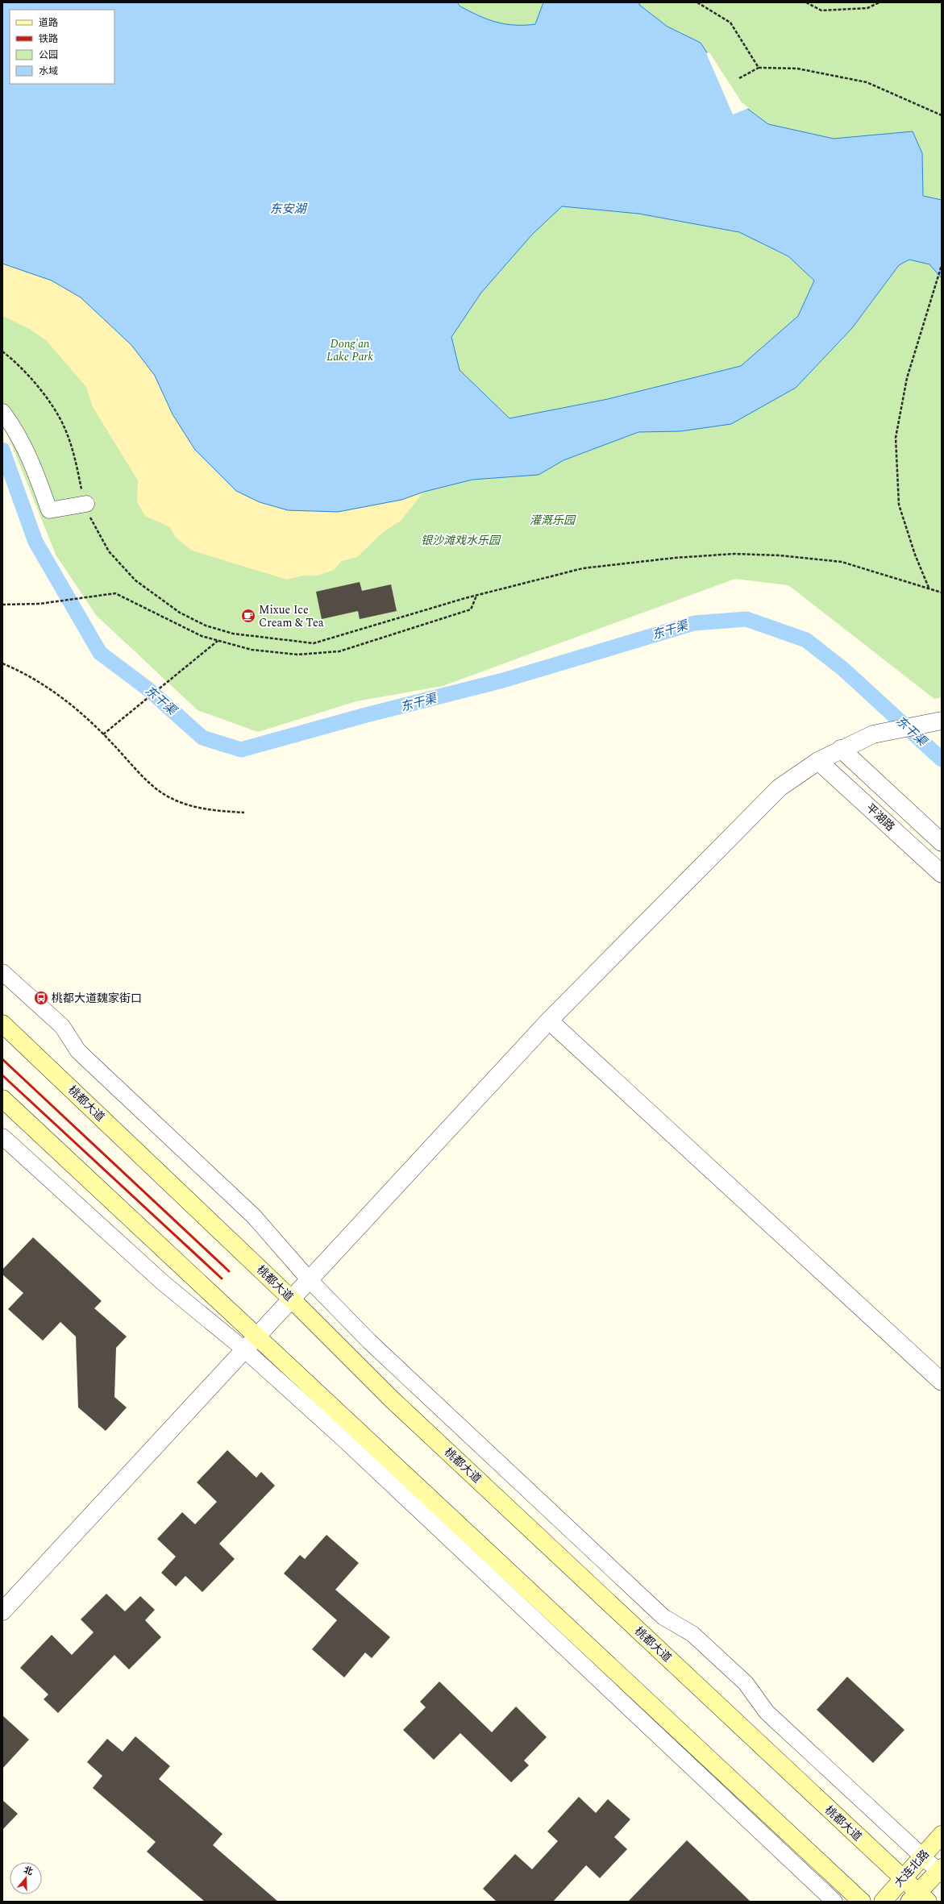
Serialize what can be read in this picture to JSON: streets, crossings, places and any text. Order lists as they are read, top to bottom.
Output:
{
  "streets": {
    "main road": ["桃都大道", "大连北路"],
    "street": ["平湖路"]
  },
  "crossings": [
    ["桃都大道", "大连北路"]
  ],
  "water": ["东安湖", "东干渠"],
  "parks": ["Dong'an Lake Park", "灌溉乐园", "银沙滩戏水乐园"],
  "places": {
    "cafe": ["Mixue Ice Cream & Tea"],
    "bus stop": ["桃都大道魏家街口"]
  },
  "legend": [
    "道路",
    "铁路",
    "公园",
    "水域"
  ],
  "north": "top"
}
